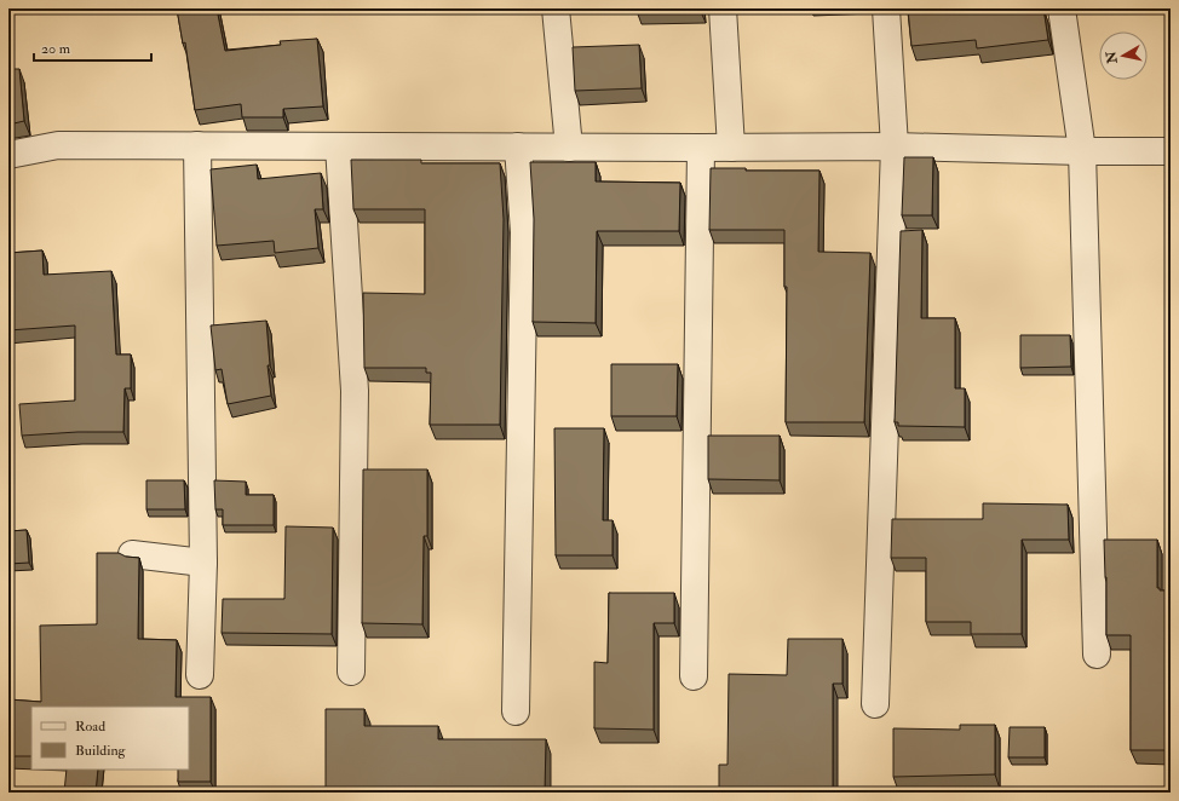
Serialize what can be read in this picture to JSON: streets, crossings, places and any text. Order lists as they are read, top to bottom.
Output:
{
  "legend": ["Road", "Building"],
  "scale_bar": "20 m",
  "north": "left"
}
